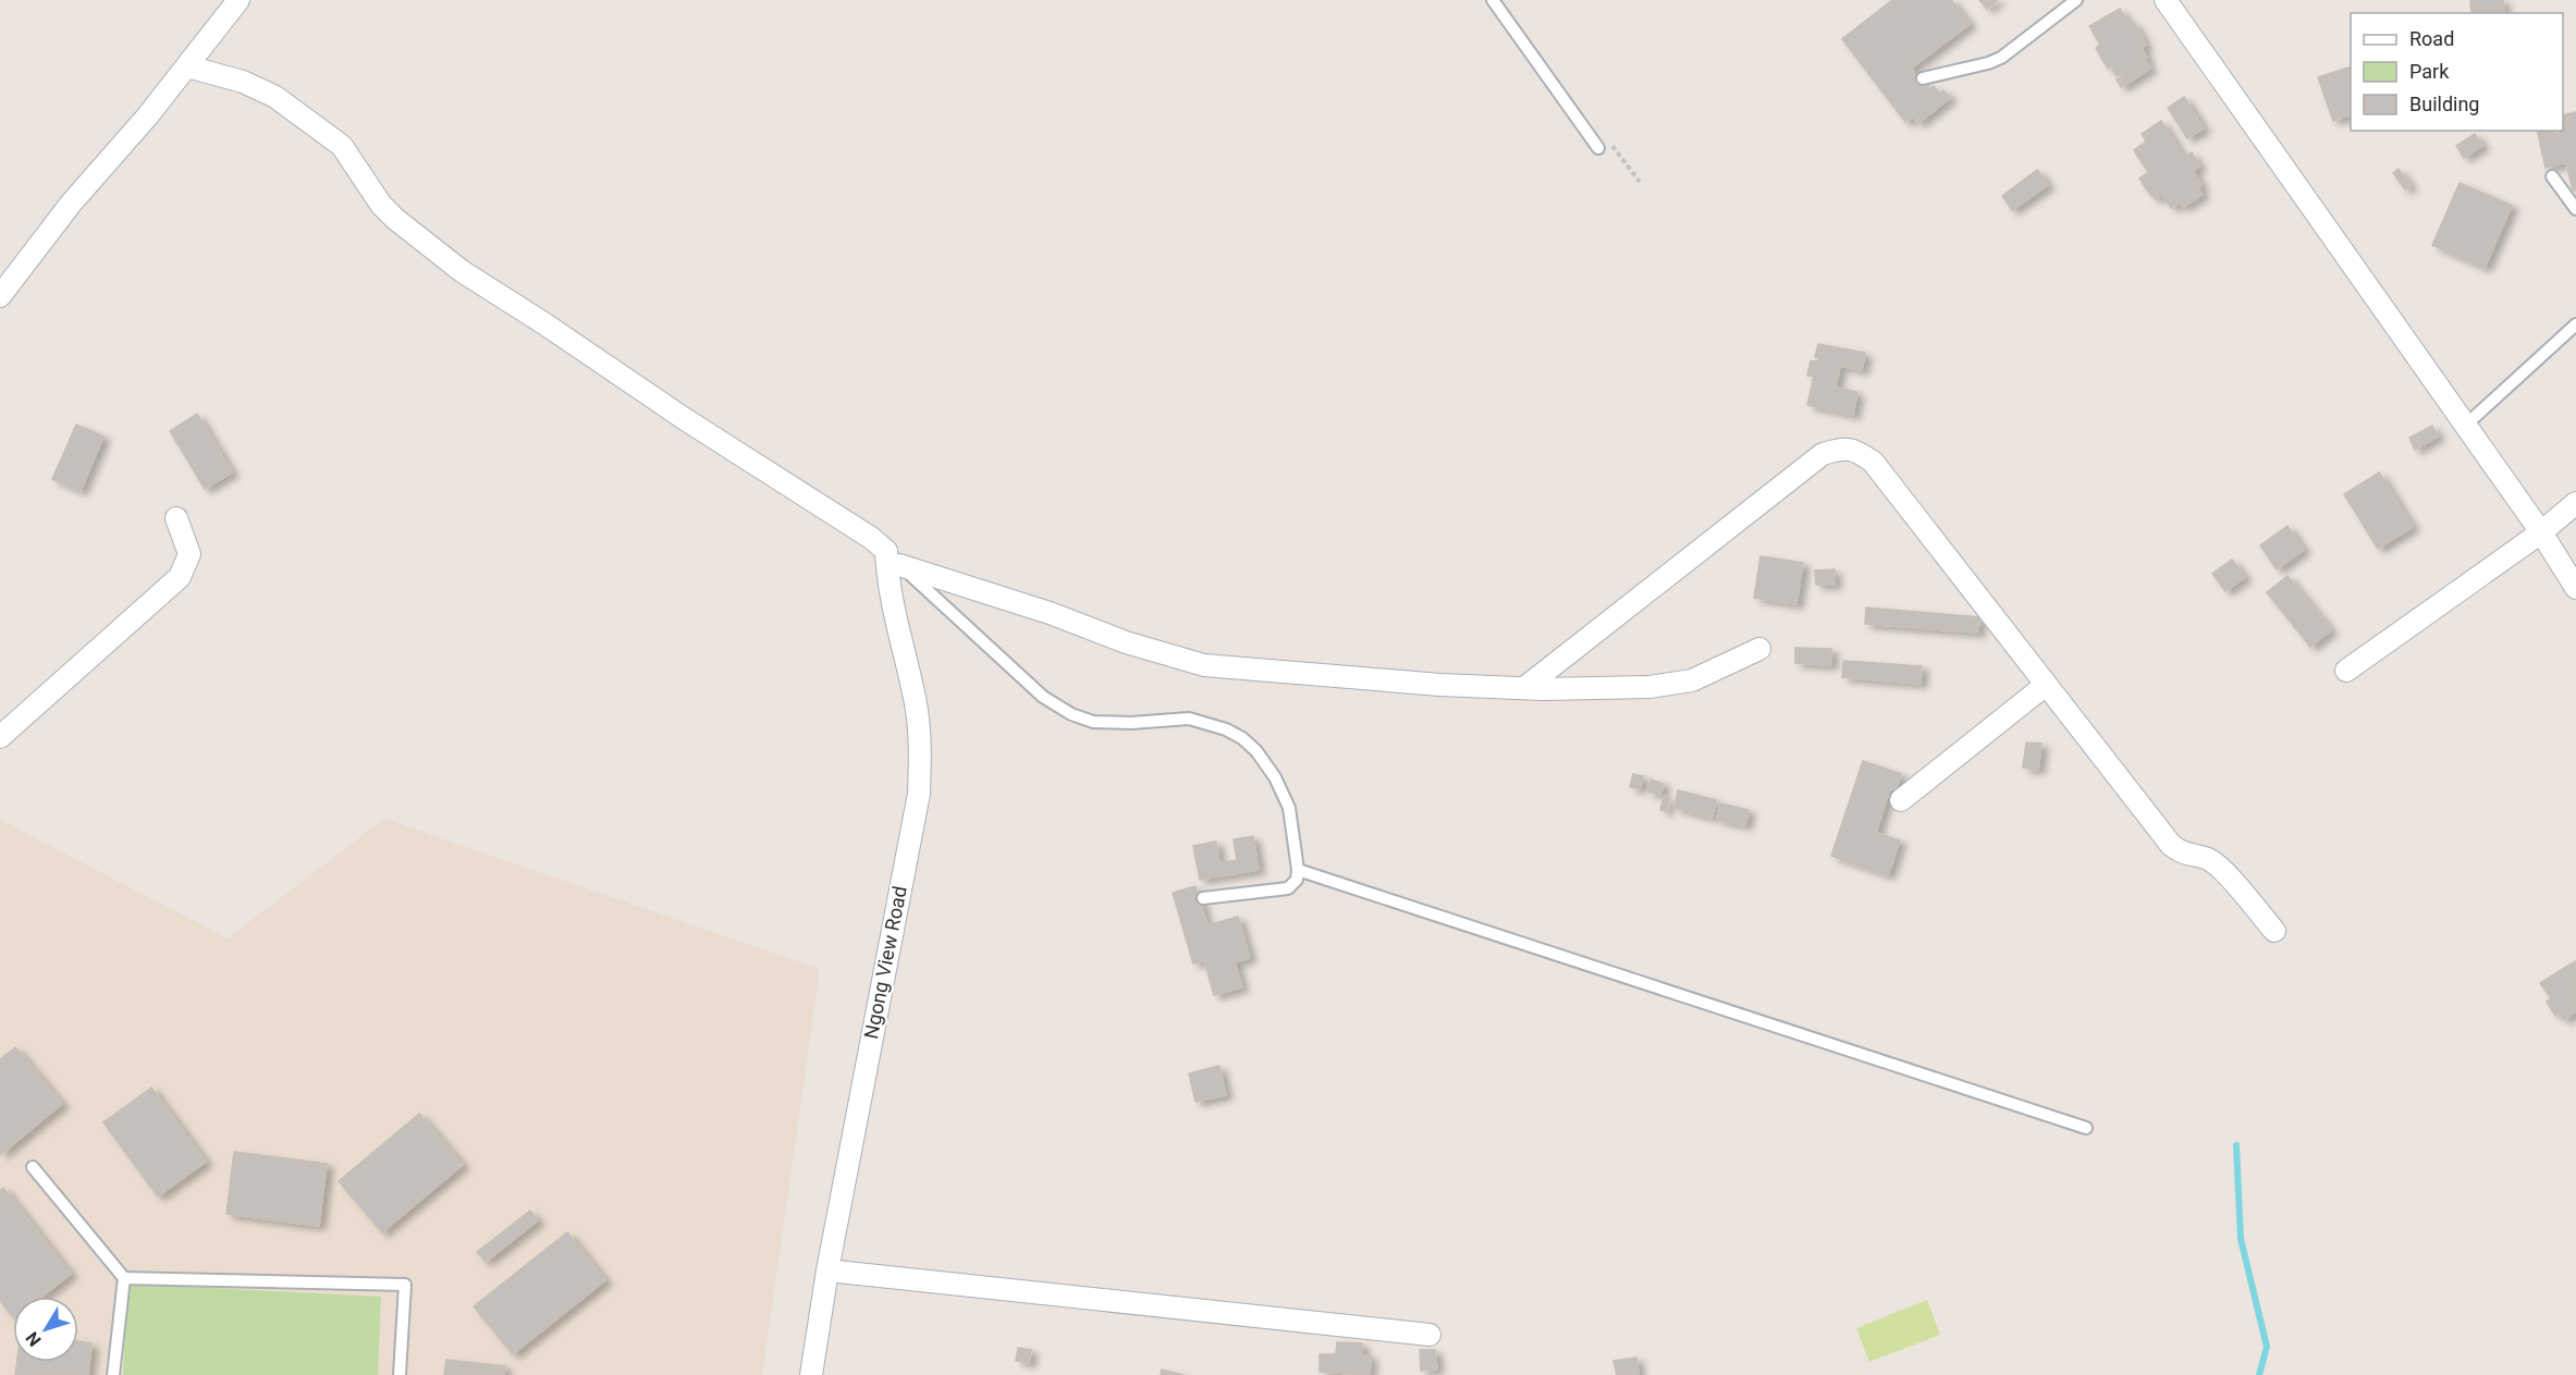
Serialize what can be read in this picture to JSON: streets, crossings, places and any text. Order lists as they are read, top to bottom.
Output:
{
  "streets": {
    "street": ["Ngong View Road"]
  },
  "legend": ["Road", "Park", "Building"],
  "north": "bottom left"
}
